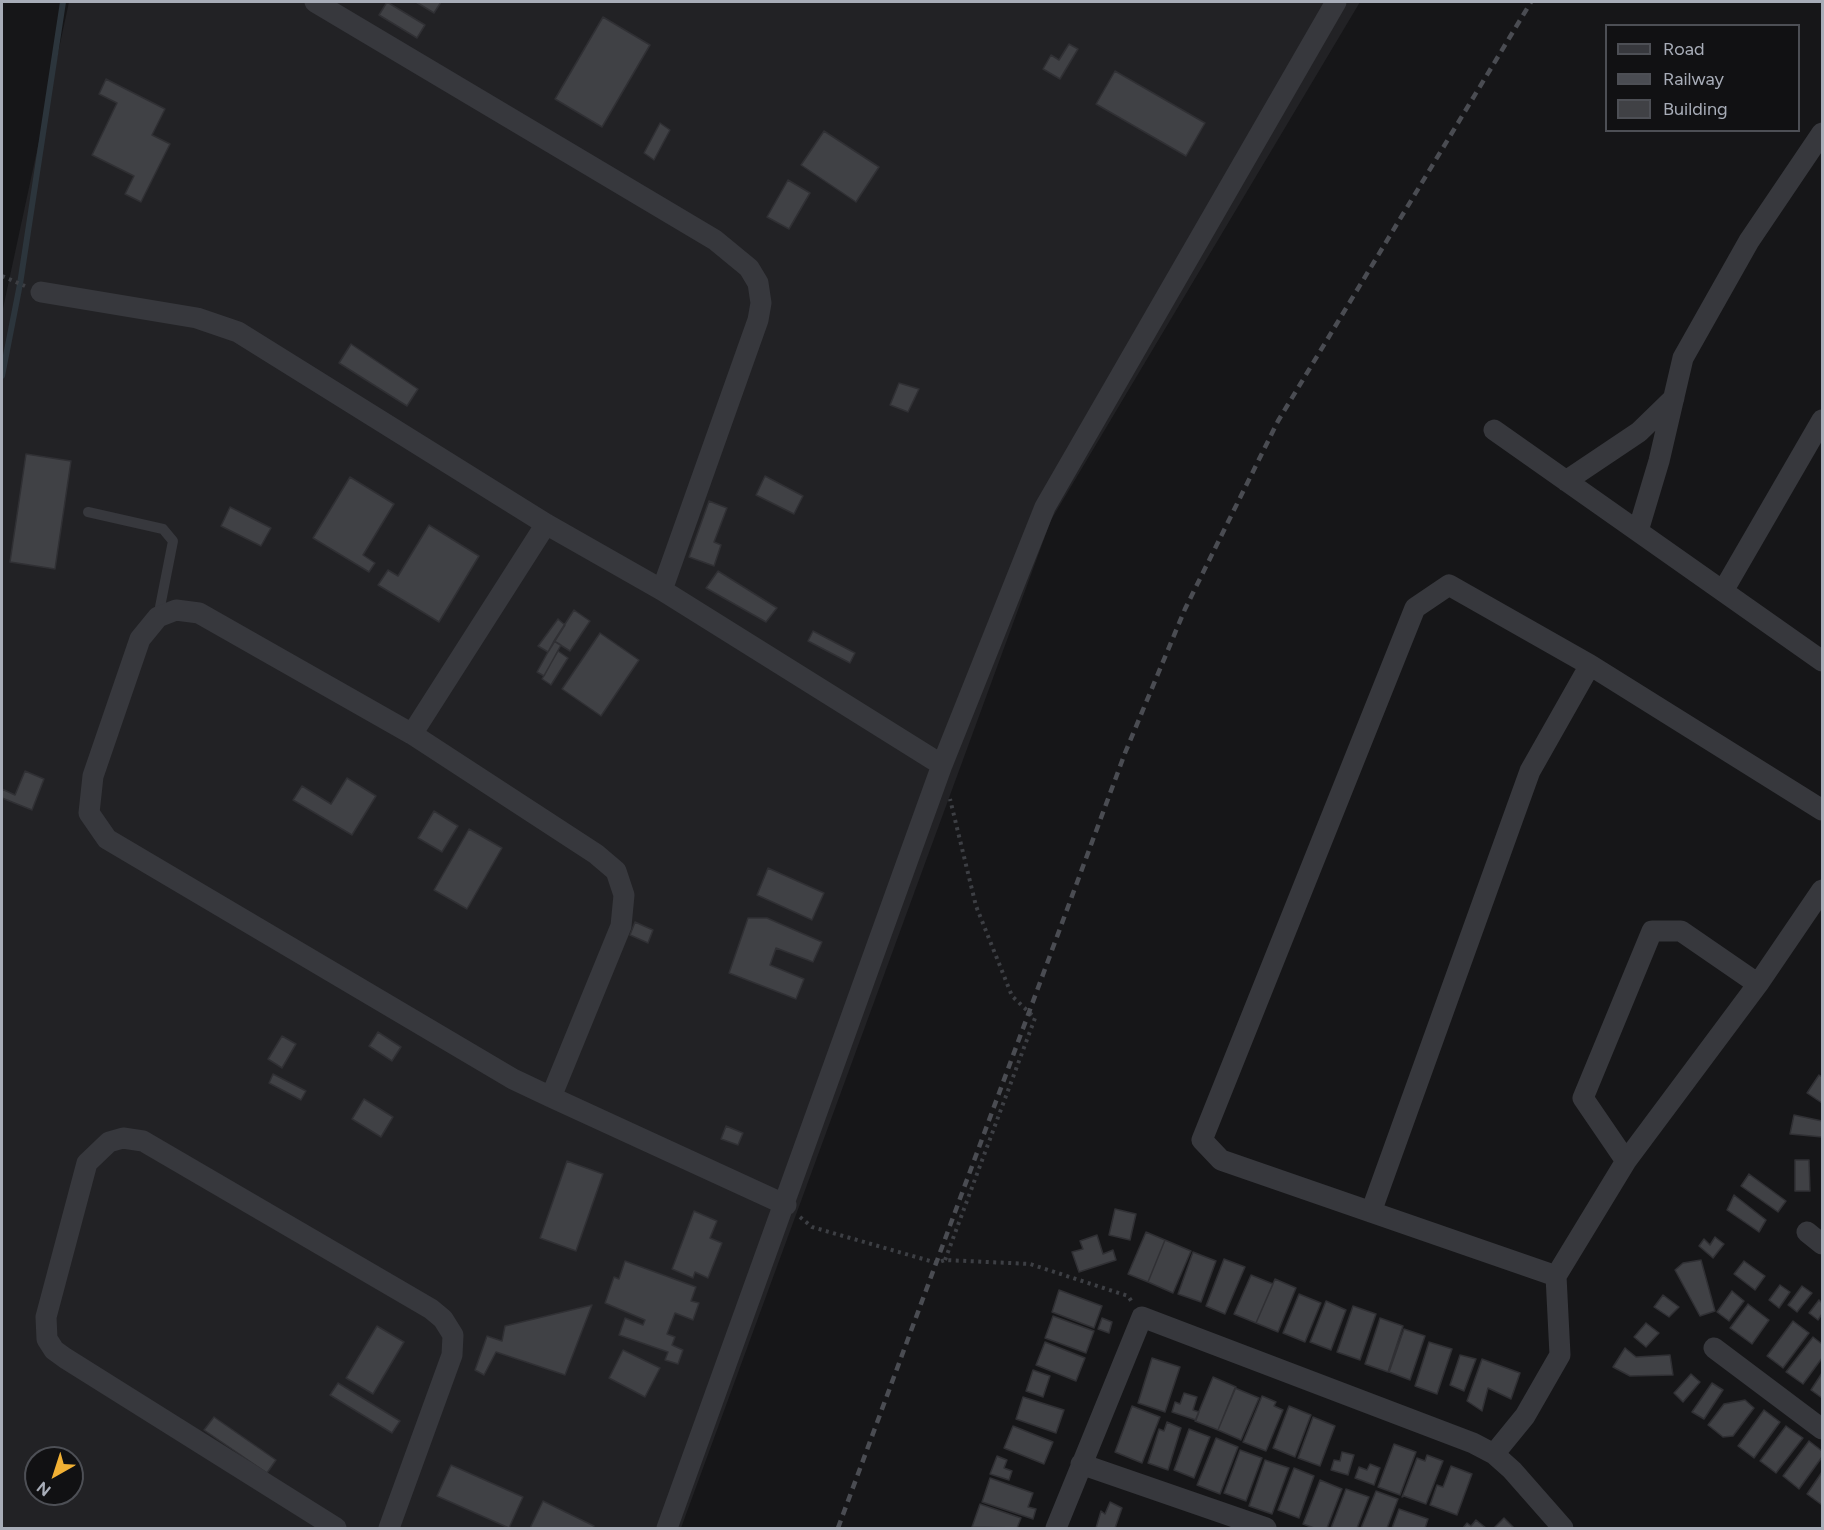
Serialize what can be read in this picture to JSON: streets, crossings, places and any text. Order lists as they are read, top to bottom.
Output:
{
  "legend": ["Road", "Railway", "Building"],
  "north": "bottom left"
}
